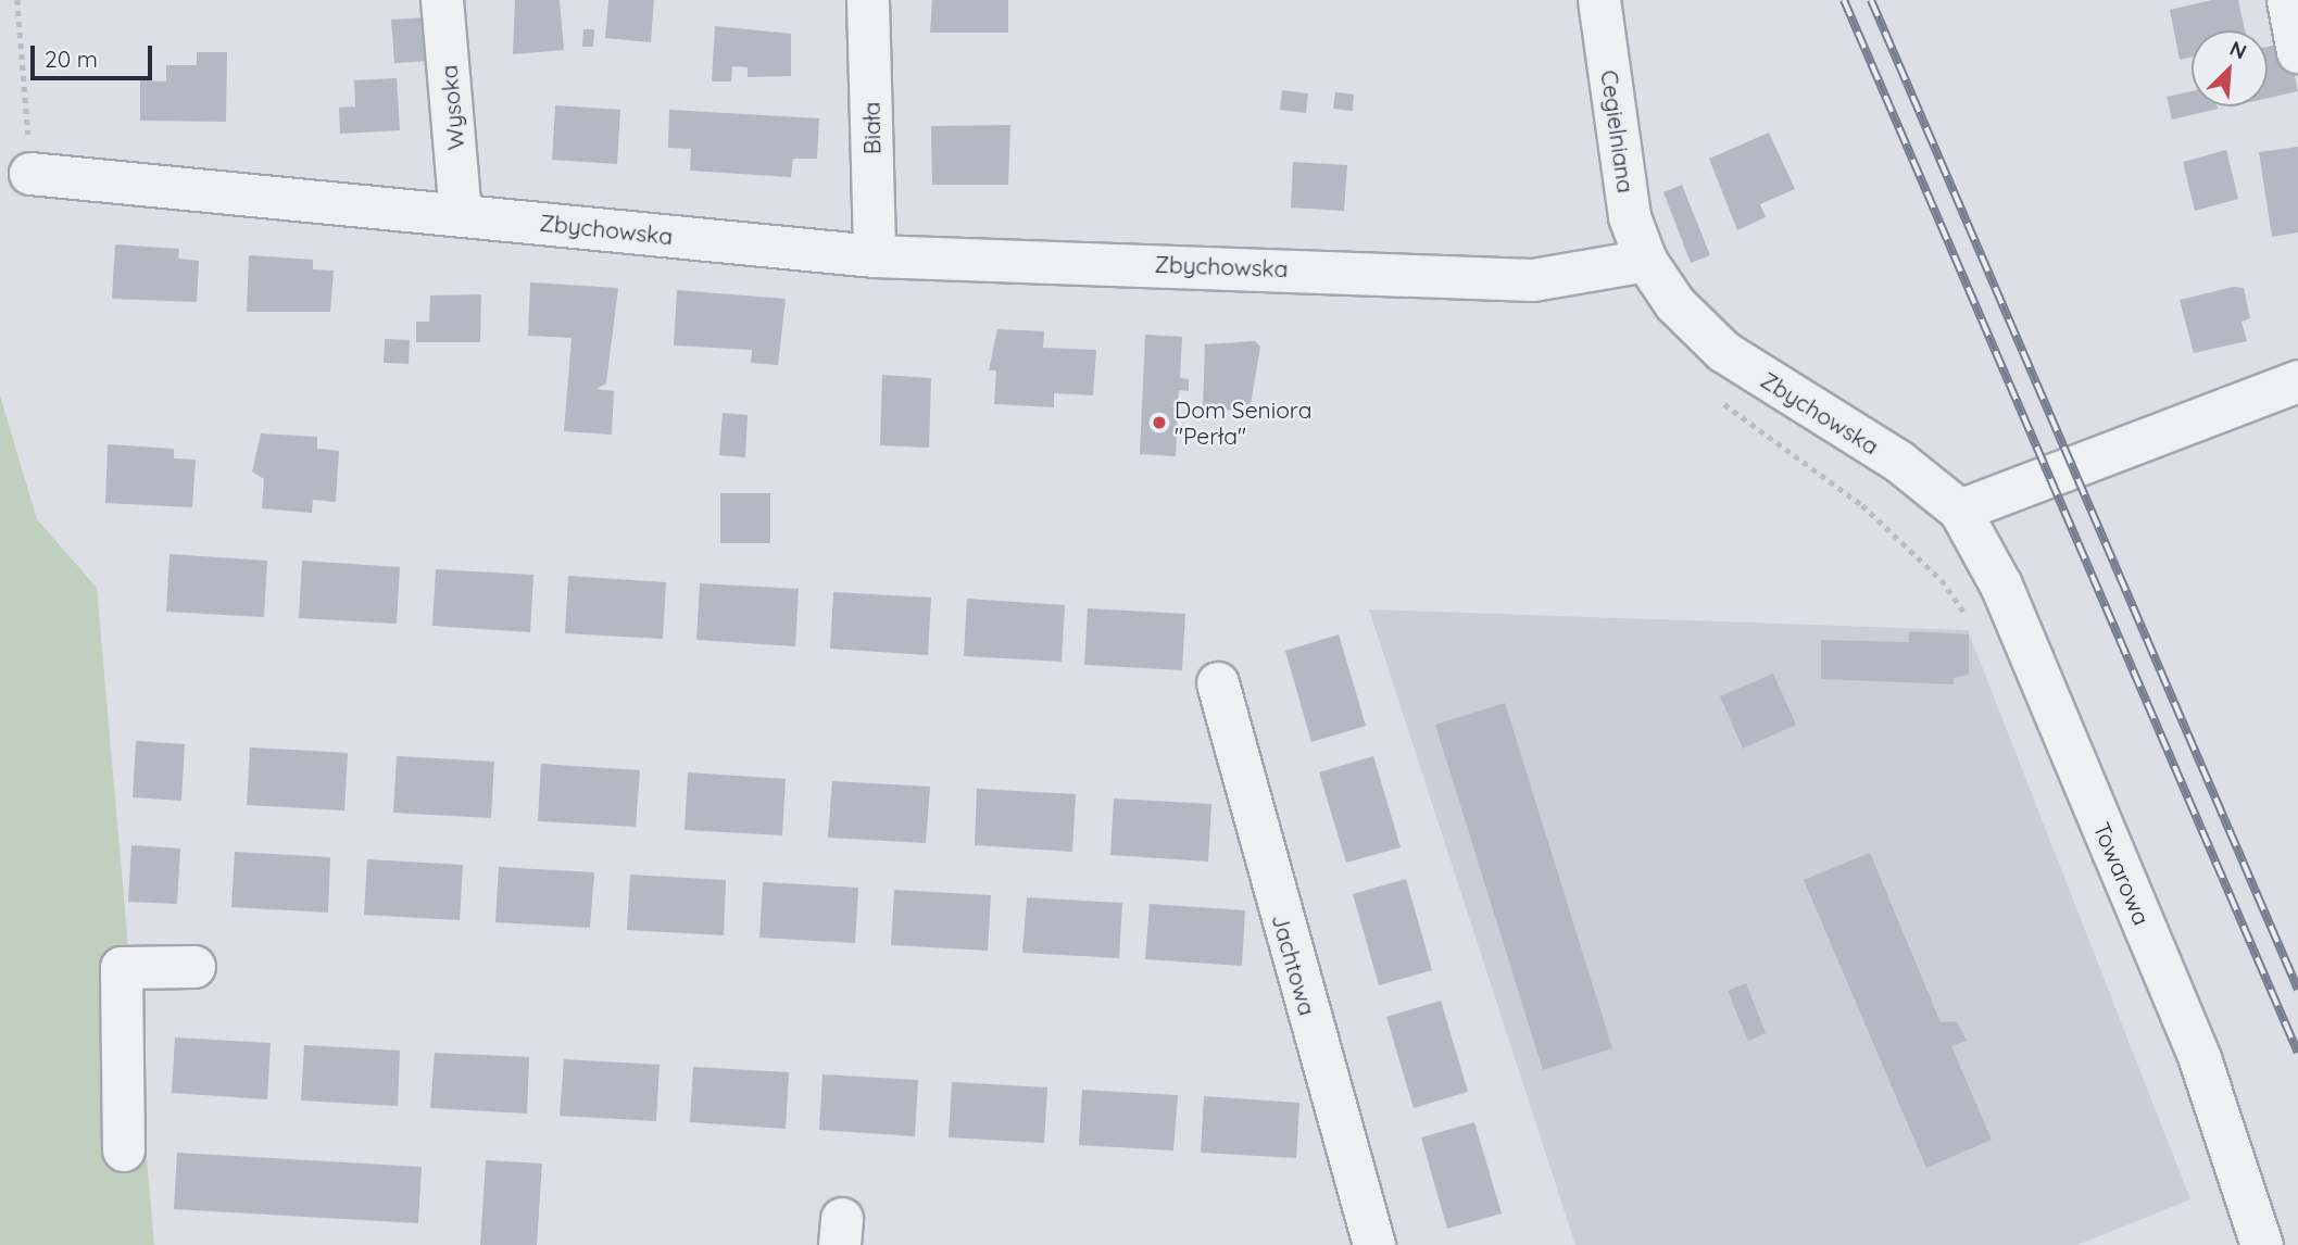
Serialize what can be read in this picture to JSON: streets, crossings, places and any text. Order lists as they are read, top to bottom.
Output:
{
  "streets": {
    "street": [
      "Wysoka",
      "Biała",
      "Cegielniana",
      "Zbychowska",
      "Towarowa",
      "Jachtowa"
    ]
  },
  "crossings": [
    ["Wysoka", "Zbychowska"],
    ["Biała", "Zbychowska"],
    ["Cegielniana", "Zbychowska"],
    ["Zbychowska", "Towarowa"]
  ],
  "places": ["Dom Seniora \"Perła\""],
  "scale_bar": "20 m",
  "north": "top right"
}
